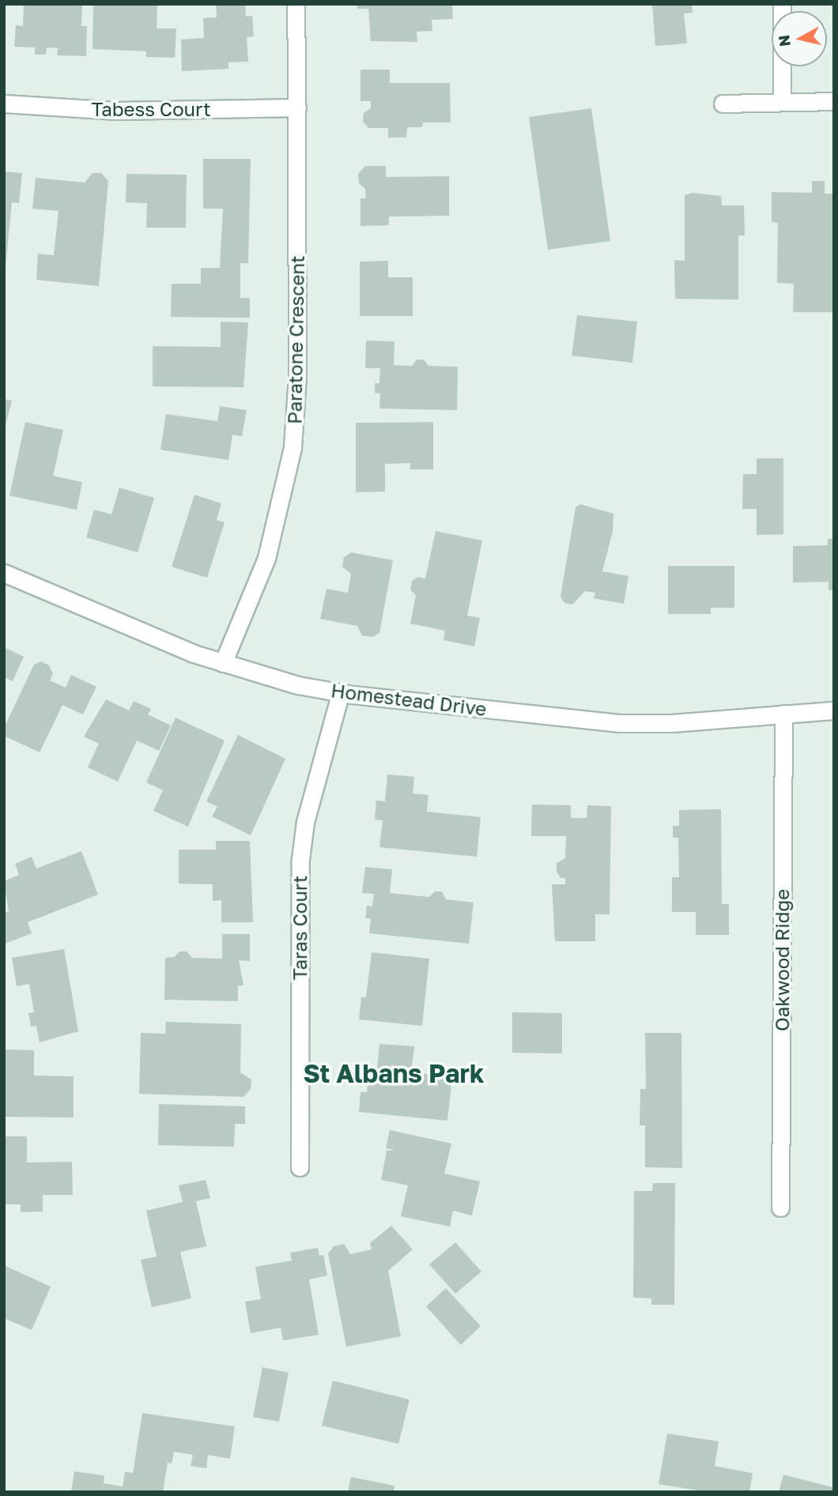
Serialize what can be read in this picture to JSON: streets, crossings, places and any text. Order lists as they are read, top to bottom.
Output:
{
  "streets": {
    "street": [
      "Tabess Court",
      "Paratone Crescent",
      "Homestead Drive",
      "Taras Court",
      "Oakwood Ridge"
    ]
  },
  "crossings": [
    ["Tabess Court", "Paratone Crescent"],
    ["Paratone Crescent", "Homestead Drive"],
    ["Homestead Drive", "Taras Court"],
    ["Homestead Drive", "Oakwood Ridge"]
  ],
  "districts": ["St Albans Park"],
  "north": "left"
}
